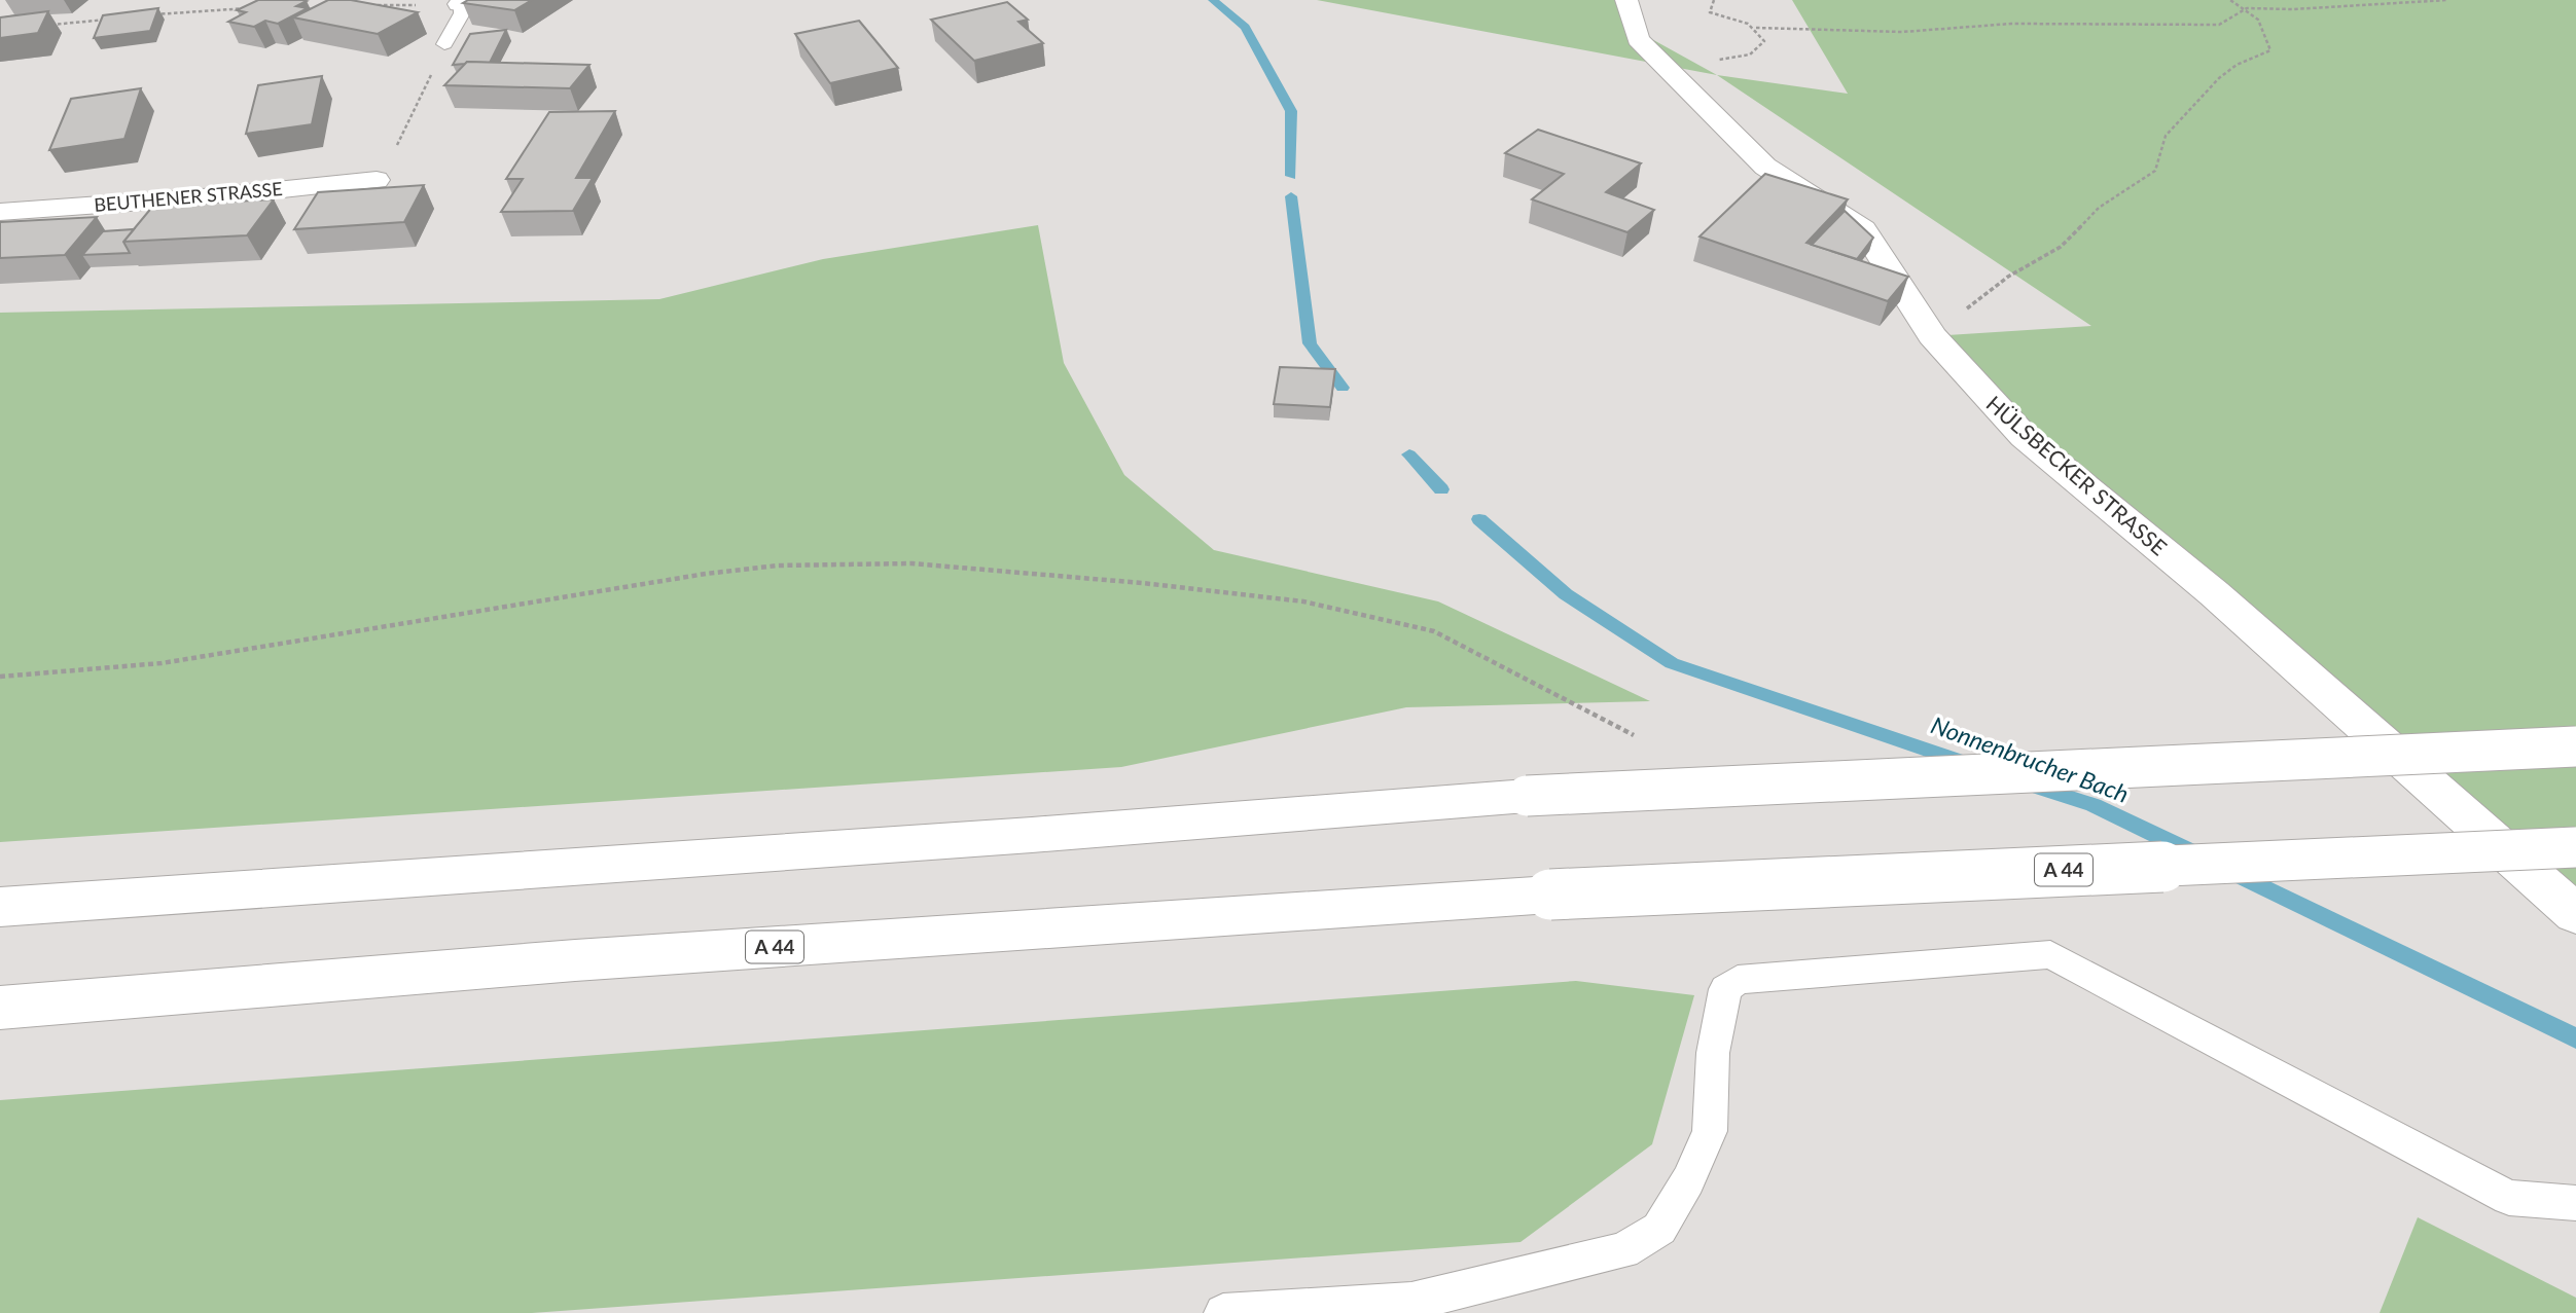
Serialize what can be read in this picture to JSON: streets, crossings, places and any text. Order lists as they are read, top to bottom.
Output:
{
  "streets": {
    "main road": ["BEUTHENER STRASSE", "HÜLSBECKER STRASSE", "A 44"]
  },
  "water": ["Nonnenbrucher Bach"]
}
